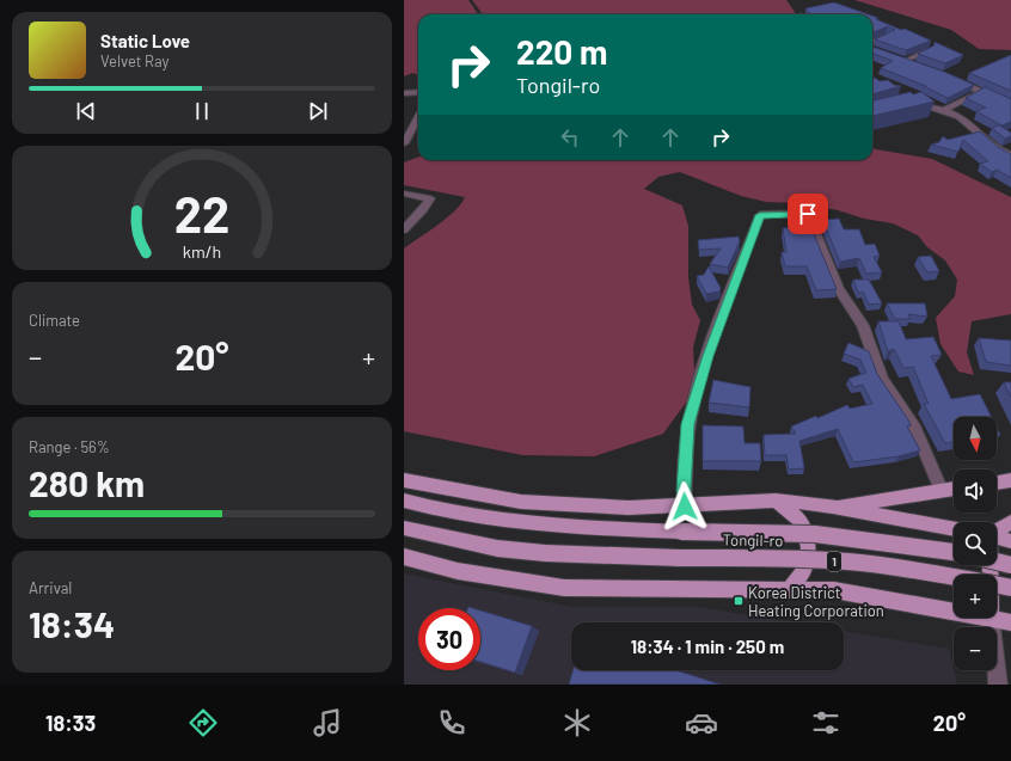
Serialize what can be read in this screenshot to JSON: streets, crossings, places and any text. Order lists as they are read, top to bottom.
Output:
{
  "streets": {
    "main road": ["Tongil-ro", "1"]
  },
  "places": {
    "transit": ["Korea District Heating Corporation"]
  },
  "north": "bottom",
  "page": {
    "turn": ["220 m", "Tongil-ro"],
    "song": ["Static Love", "Velvet Ray"],
    "tile": [
      "Climate",
      ["Range · 56%", "280 km"],
      ["Arrival", "18:34"]
    ],
    "heat": ["−", "20°", "+"],
    "map_buttons": ["+", "−"],
    "limit": "30",
    "trip": "18:34 · 1 min · 250 m",
    "tabs": ["18:33", "20°"],
    "gauge": ["22", "km/h"]
  }
}
